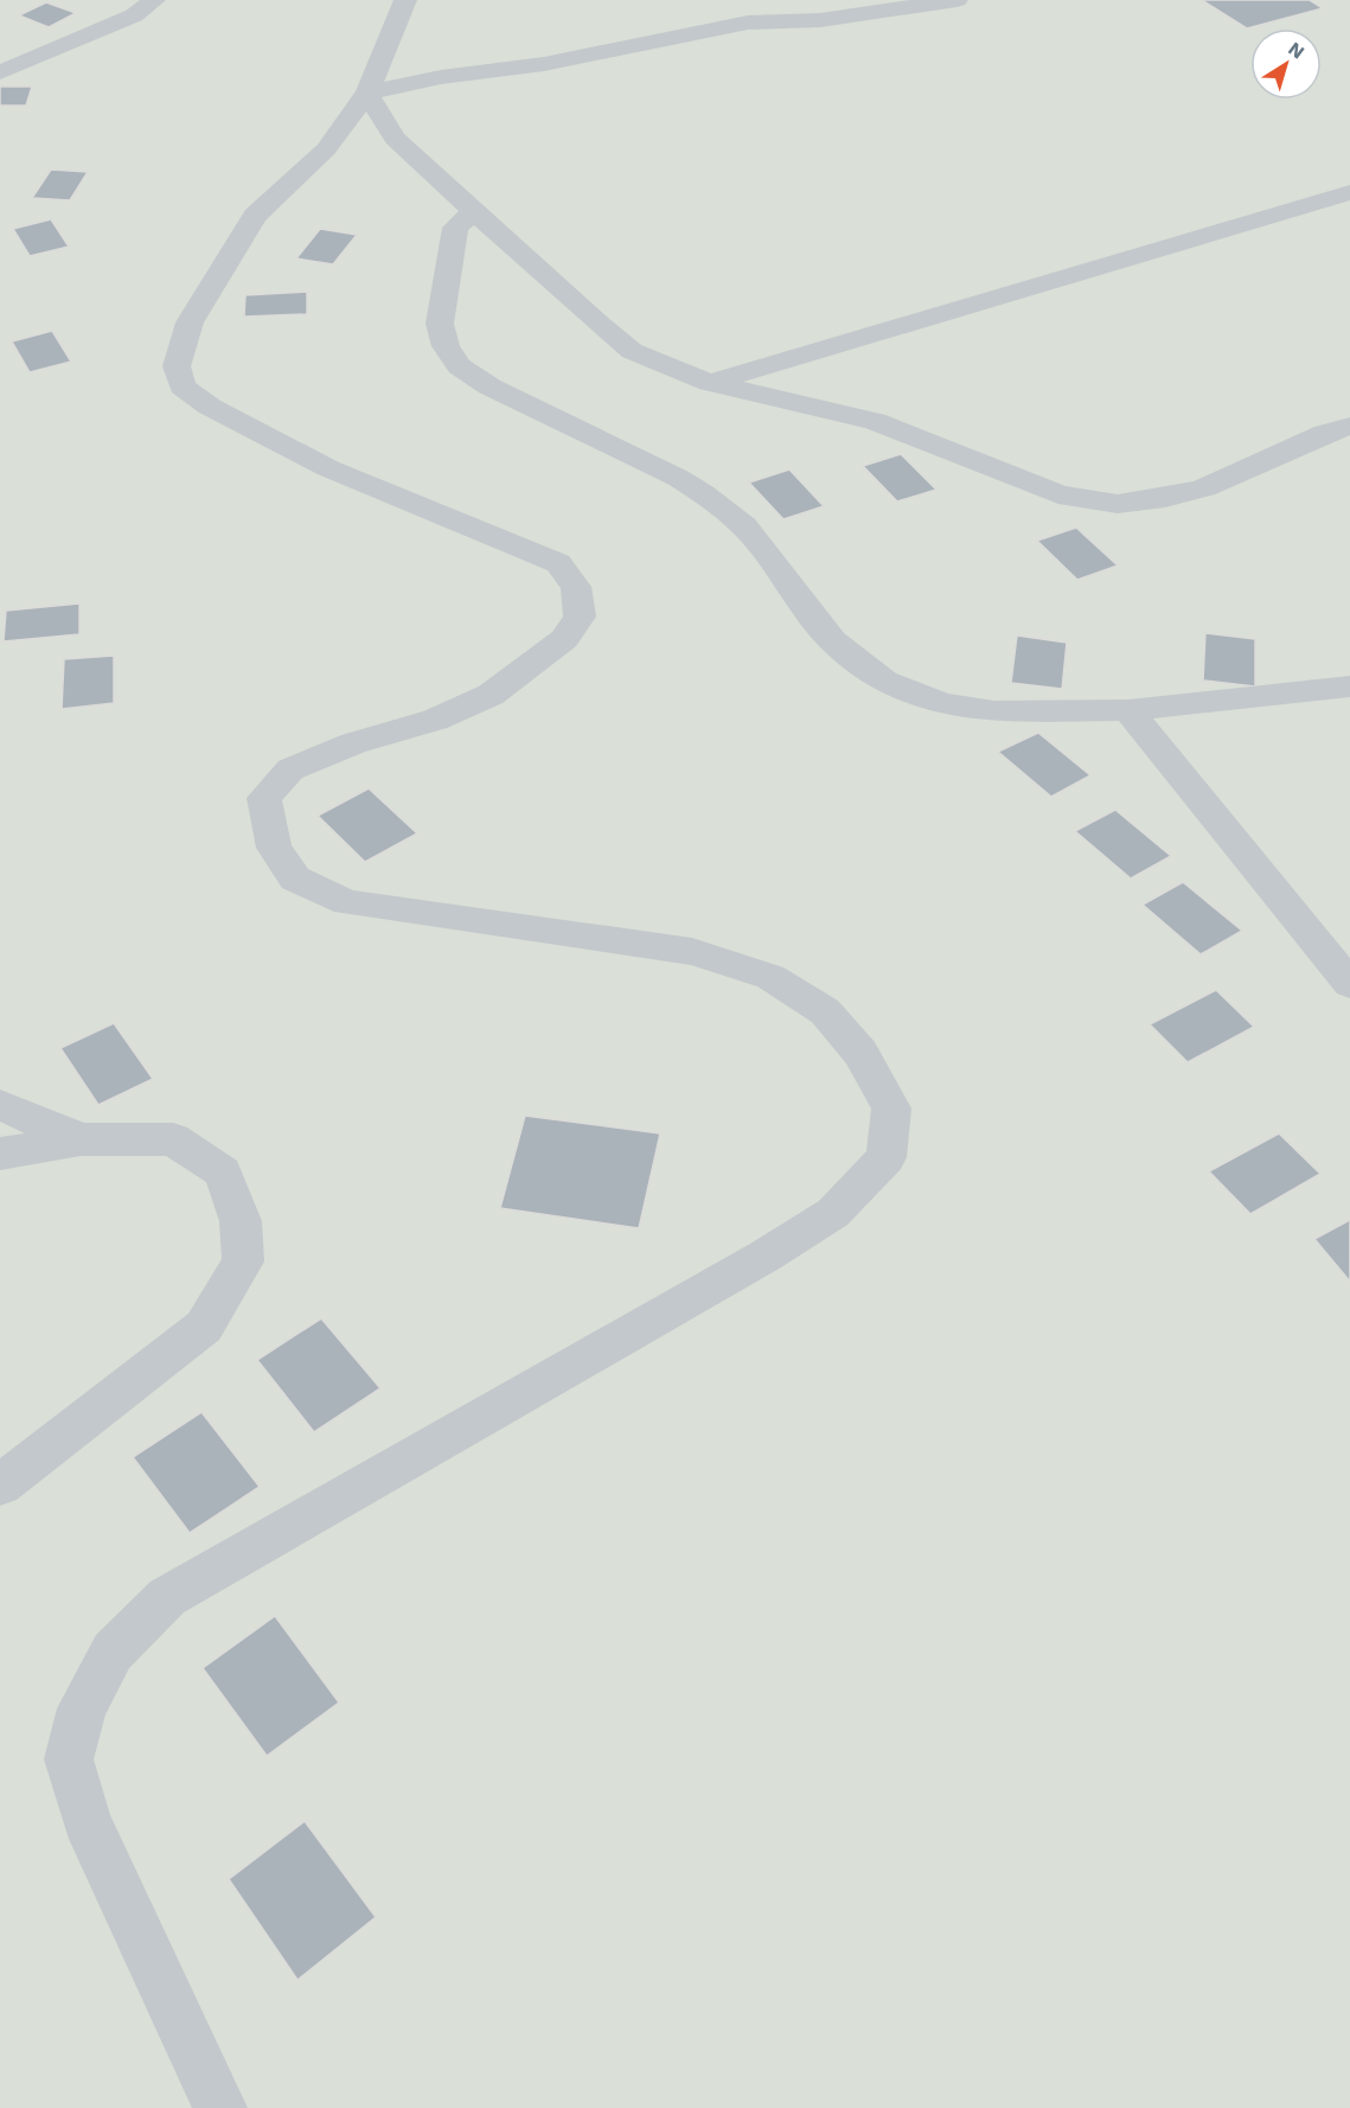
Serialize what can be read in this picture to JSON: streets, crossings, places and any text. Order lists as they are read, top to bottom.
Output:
{
  "north": "top right"
}
